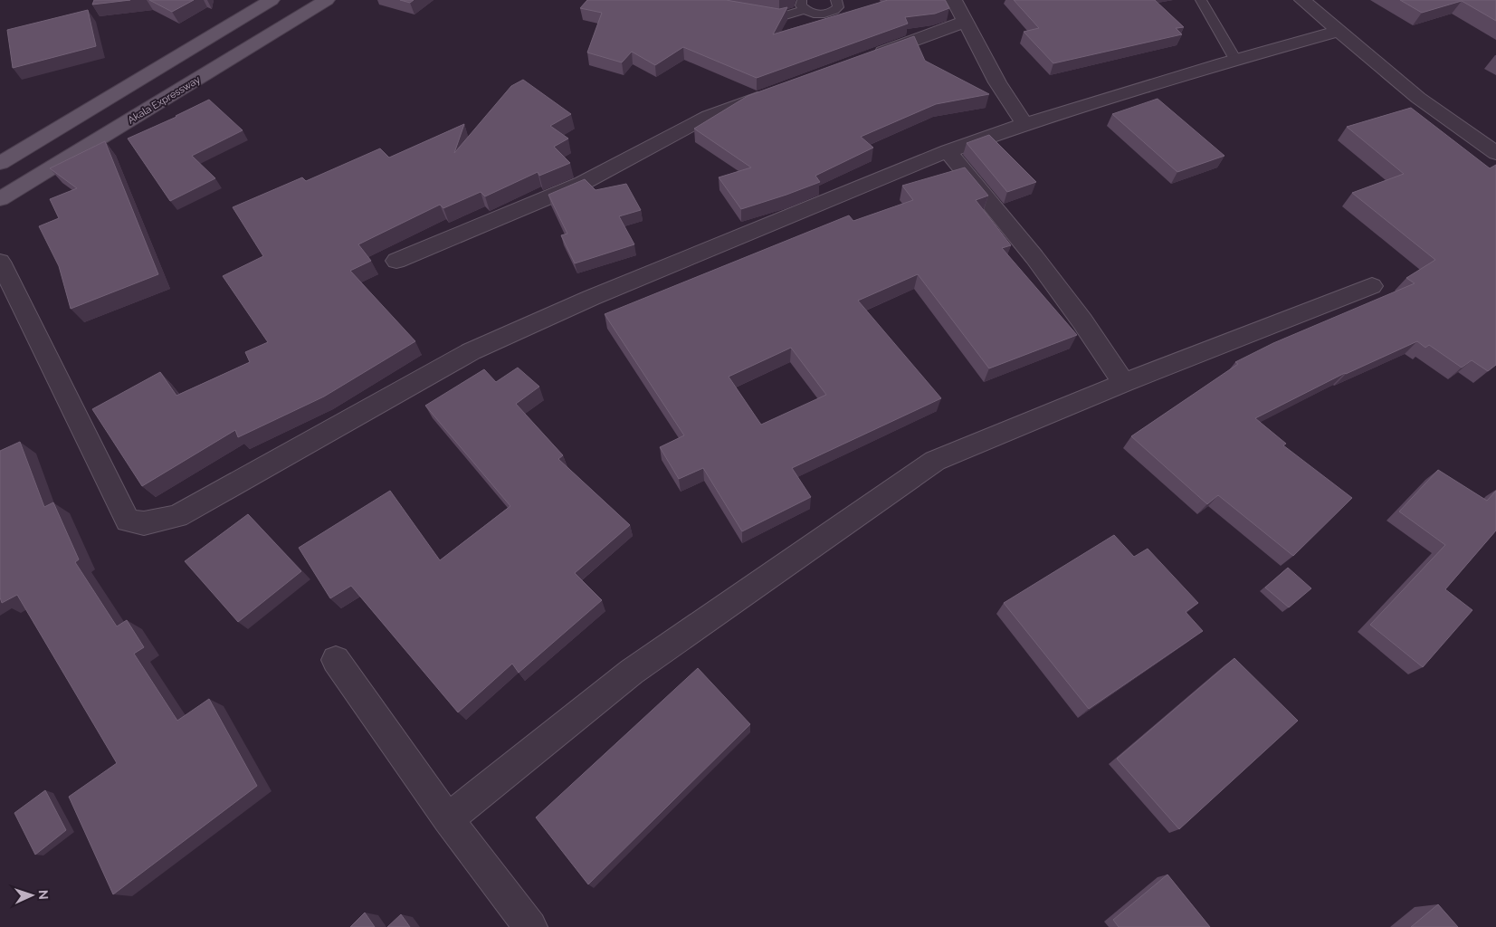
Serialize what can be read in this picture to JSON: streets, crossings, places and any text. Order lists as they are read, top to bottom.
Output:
{
  "streets": {
    "main road": ["Akala Expressway"]
  },
  "north": "right"
}
